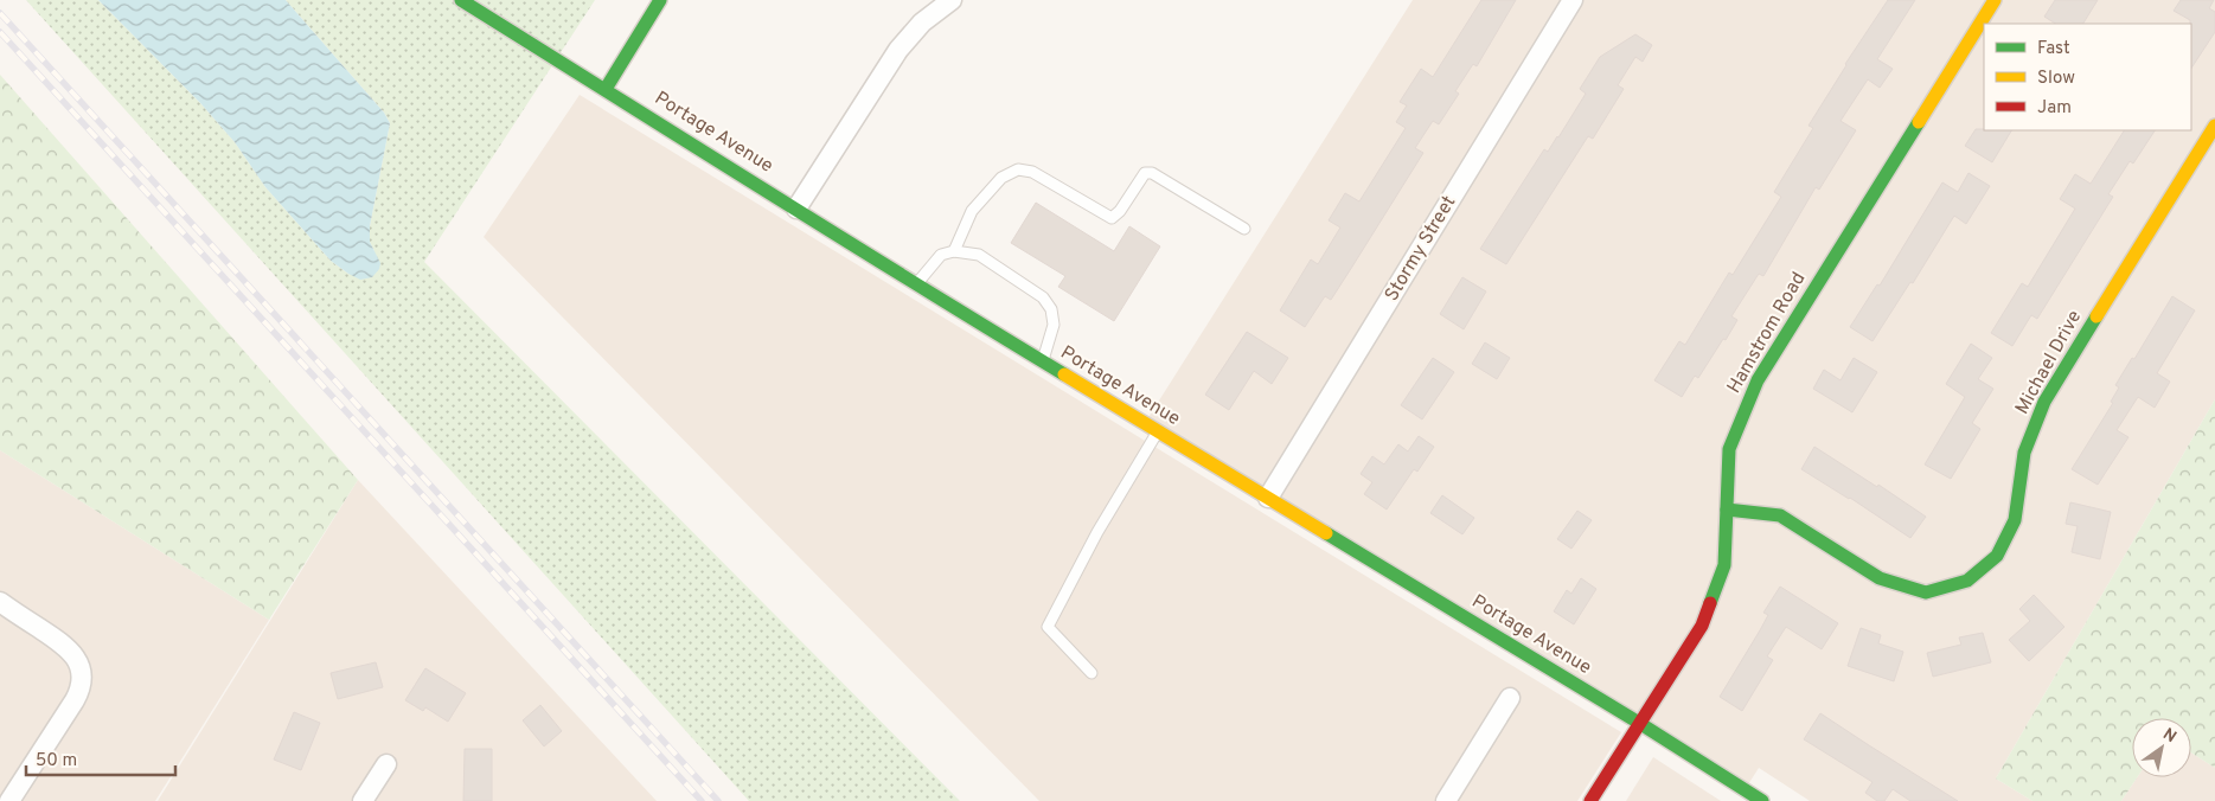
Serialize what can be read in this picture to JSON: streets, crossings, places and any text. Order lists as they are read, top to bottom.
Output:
{
  "streets": {
    "street": [
      "Portage Avenue",
      "Stormy Street",
      "Hamstrom Road",
      "Michael Drive"
    ]
  },
  "crossings": [
    ["Portage Avenue", "Stormy Street"],
    ["Portage Avenue", "Hamstrom Road"],
    ["Hamstrom Road", "Michael Drive"]
  ],
  "legend": ["Fast", "Slow", "Jam"],
  "scale_bar": "50 m",
  "north": "top right"
}
